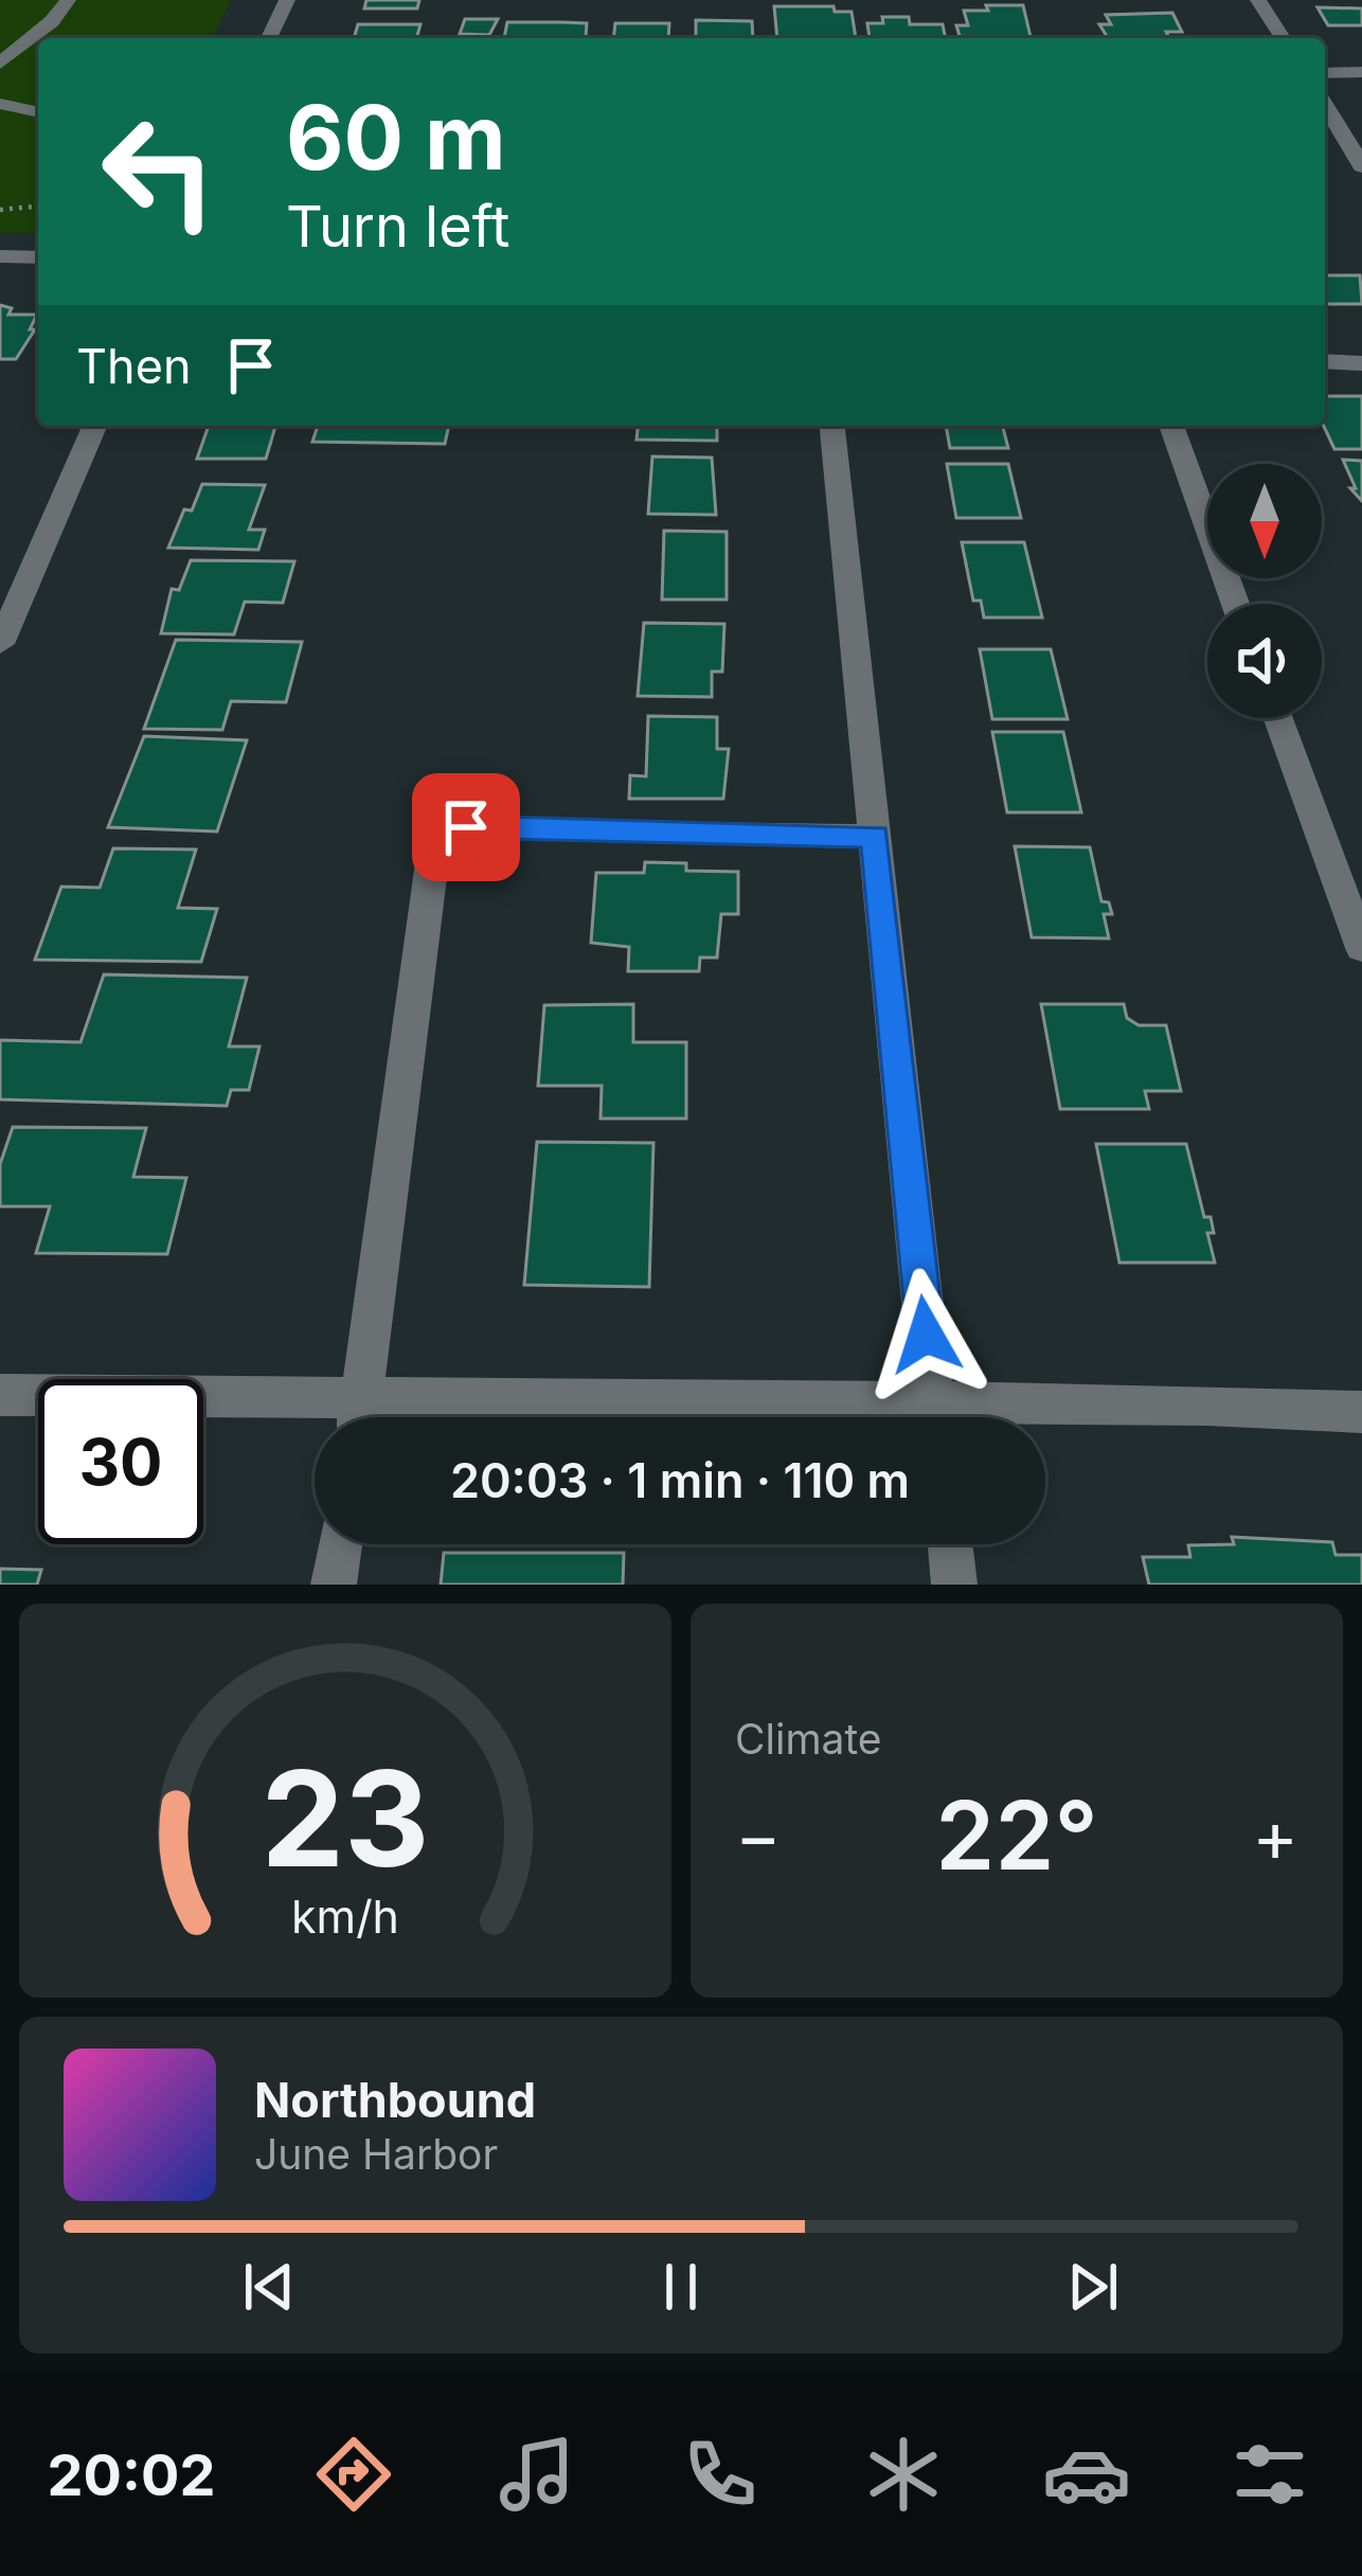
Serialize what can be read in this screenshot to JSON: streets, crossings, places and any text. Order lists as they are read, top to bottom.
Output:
{
  "north": "bottom",
  "page": {
    "turn": ["60 m", "Turn left"],
    "then": "Then",
    "limit": "30",
    "trip": "20:03 · 1 min · 110 m",
    "tile": "Climate",
    "heat": ["−", "22°", "+"],
    "song": ["Northbound", "June Harbor"],
    "tabs": "20:02",
    "gauge": ["23", "km/h"]
  }
}
